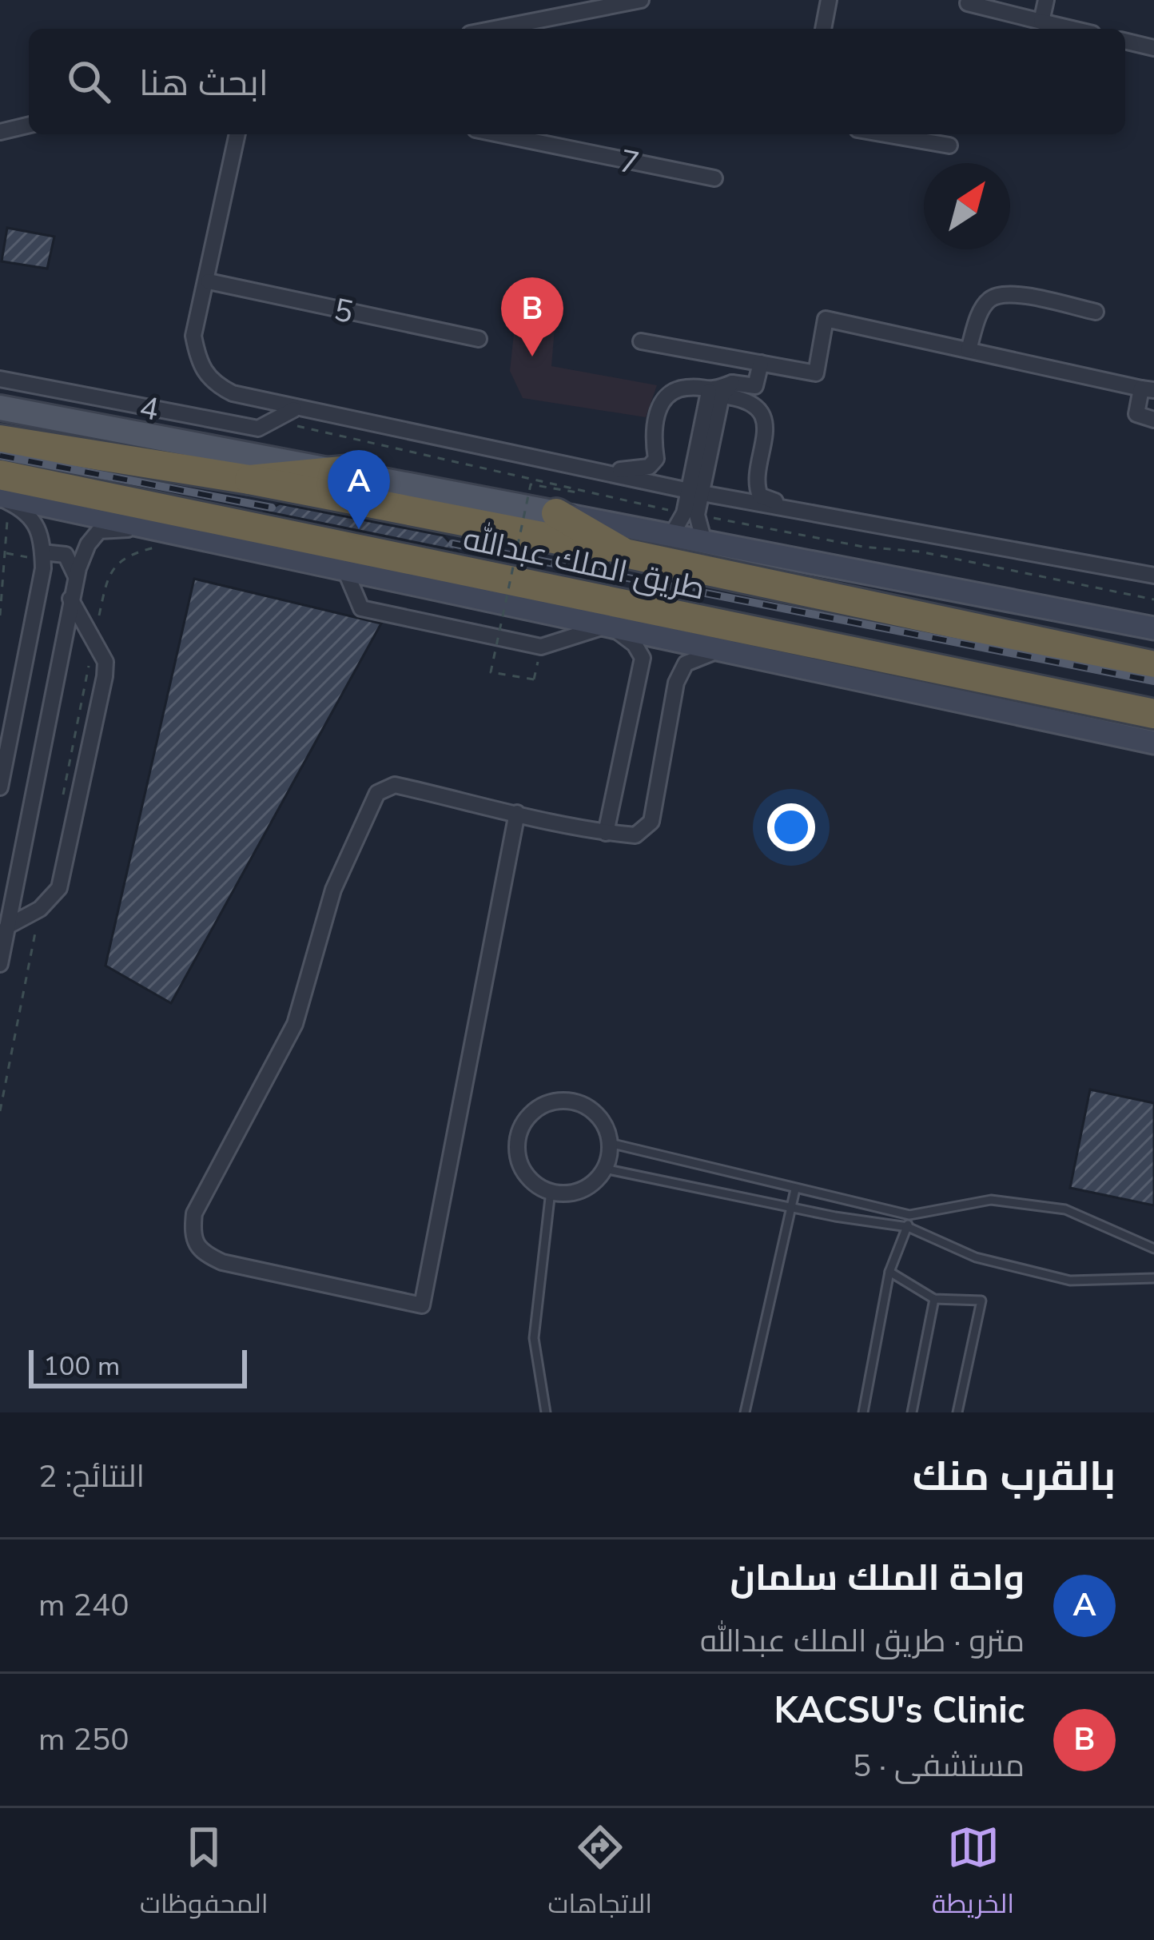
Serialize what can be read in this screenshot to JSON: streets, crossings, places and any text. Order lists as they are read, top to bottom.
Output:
{
  "streets": {
    "highway": ["طريق الملك عبدالله"],
    "street": ["7", "5", "4"]
  },
  "scale_bar": "100 m",
  "north": "top right",
  "page": {
    "search": "ابحث هنا",
    "pins": ["B", "A"],
    "scale": "100 m",
    "heading": ["بالقرب منك", "النتائج: 2"],
    "list": [
      {
        "mark": "A",
        "name": "واحة الملك سلمان",
        "note": "مترو · طريق الملك عبدالله",
        "value": "240 m"
      },
      {
        "mark": "B",
        "name": "KACSU's Clinic",
        "note": "مستشفى · 5",
        "value": "250 m"
      }
    ],
    "nav": ["الخريطة", "الاتجاهات", "المحفوظات"]
  }
}
